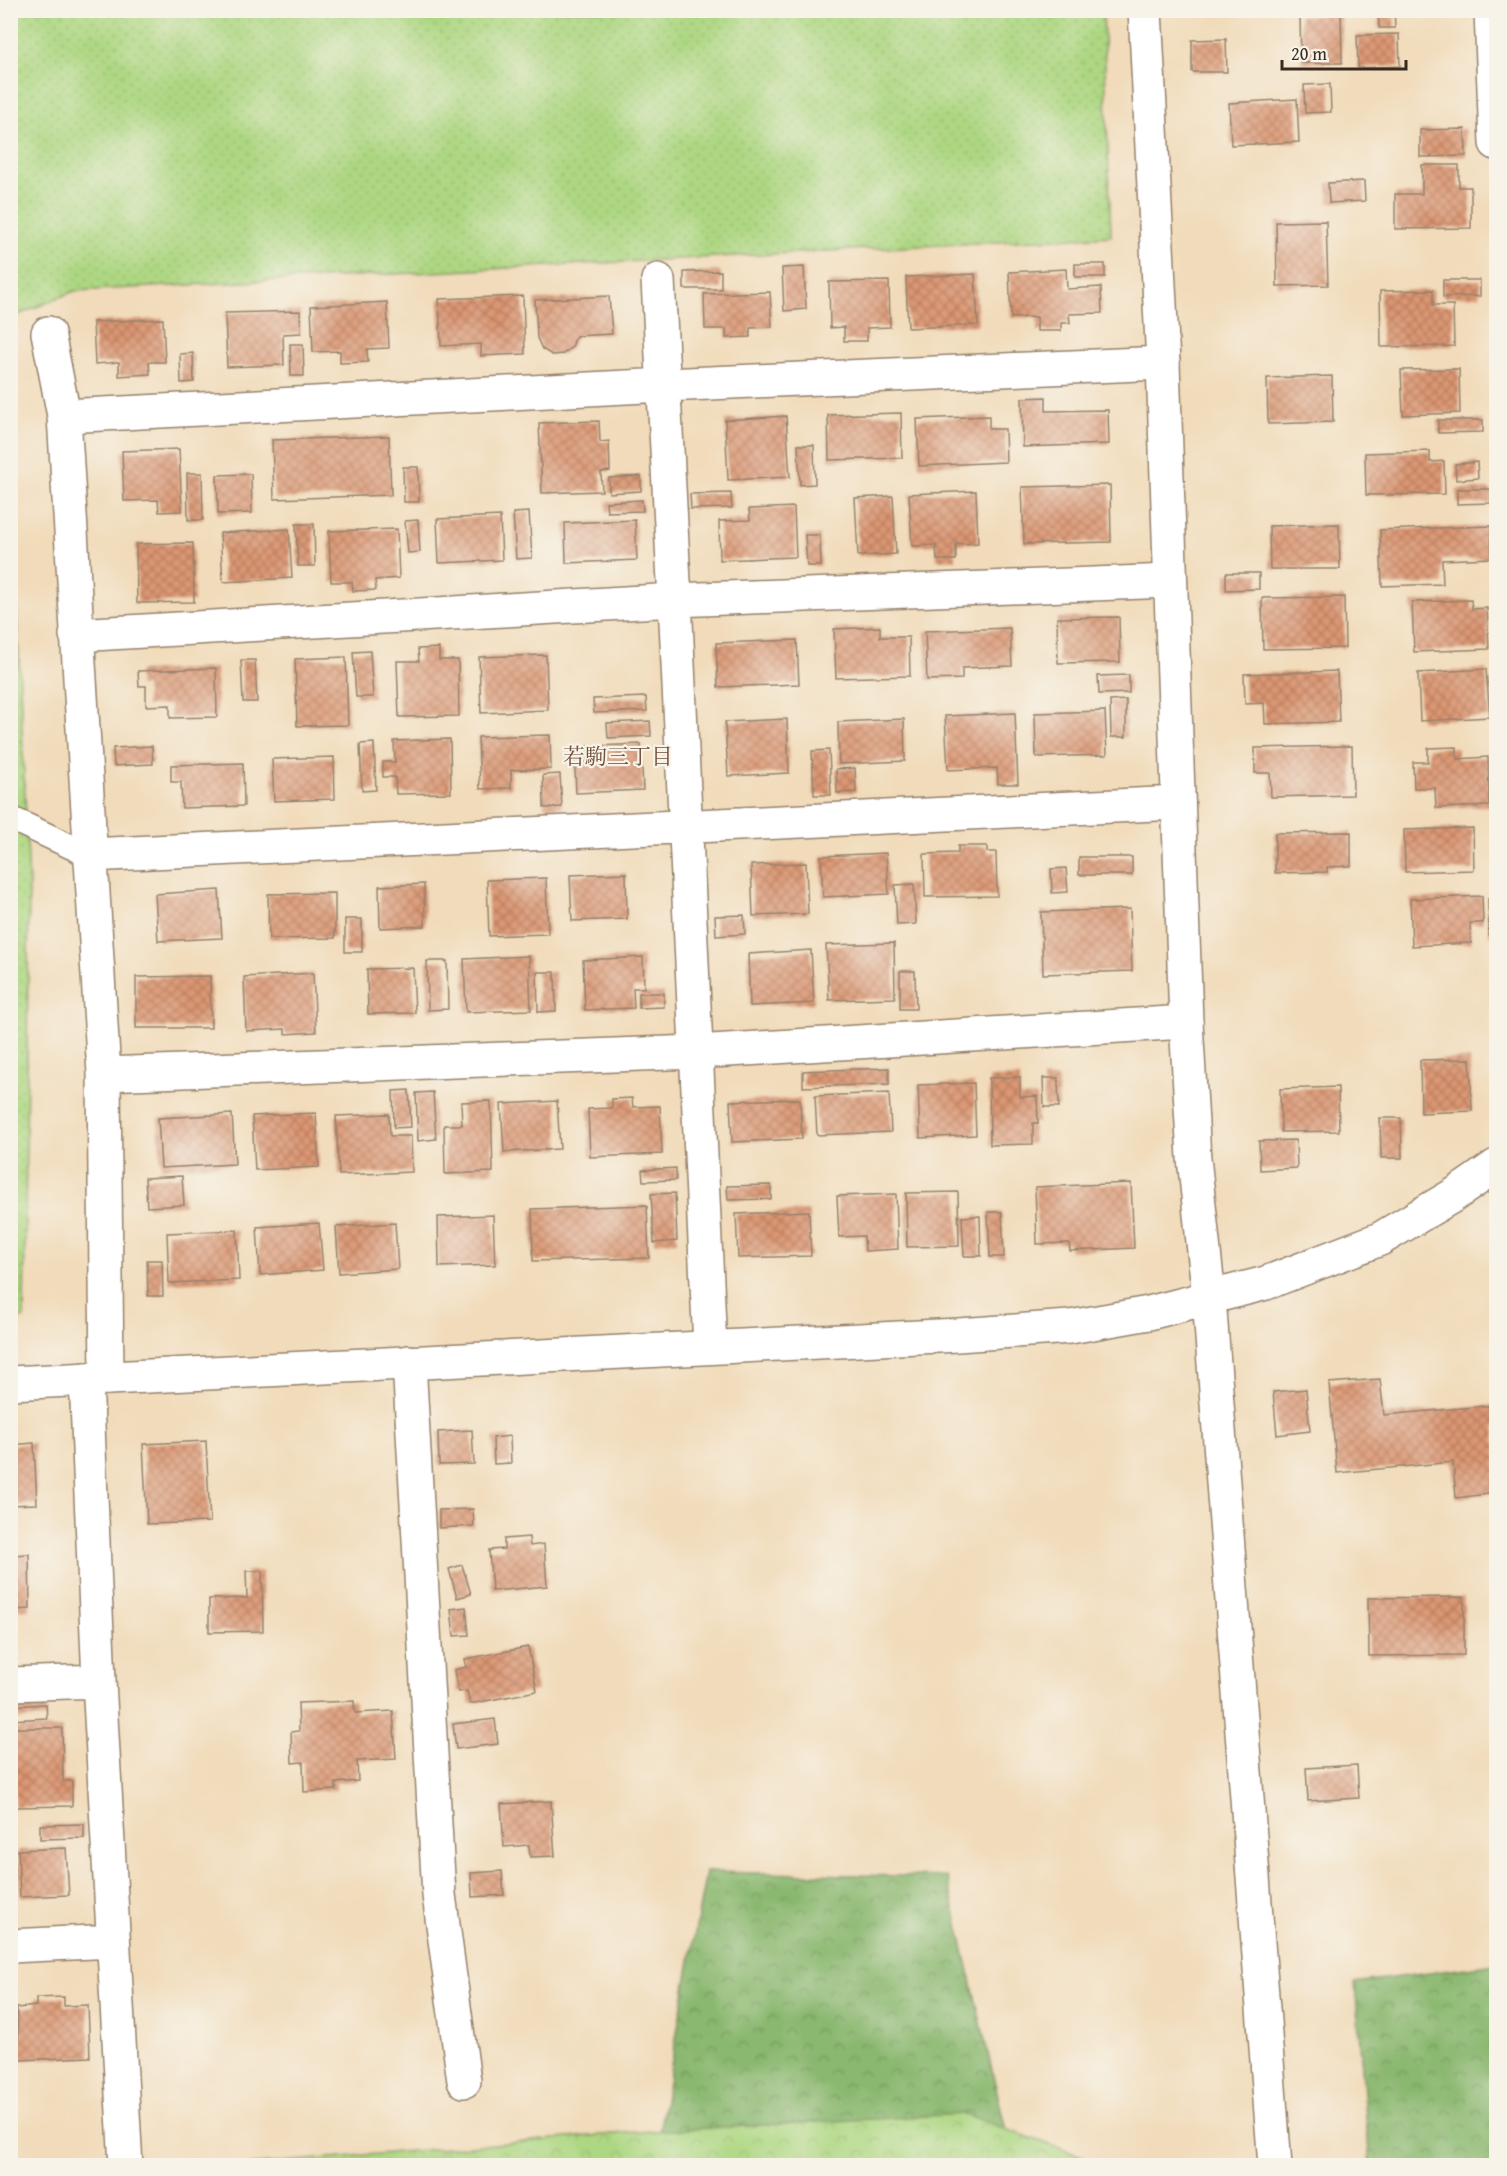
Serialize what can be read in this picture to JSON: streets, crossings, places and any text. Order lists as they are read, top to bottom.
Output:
{
  "districts": ["若駒三丁目"],
  "scale_bar": "20 m"
}
